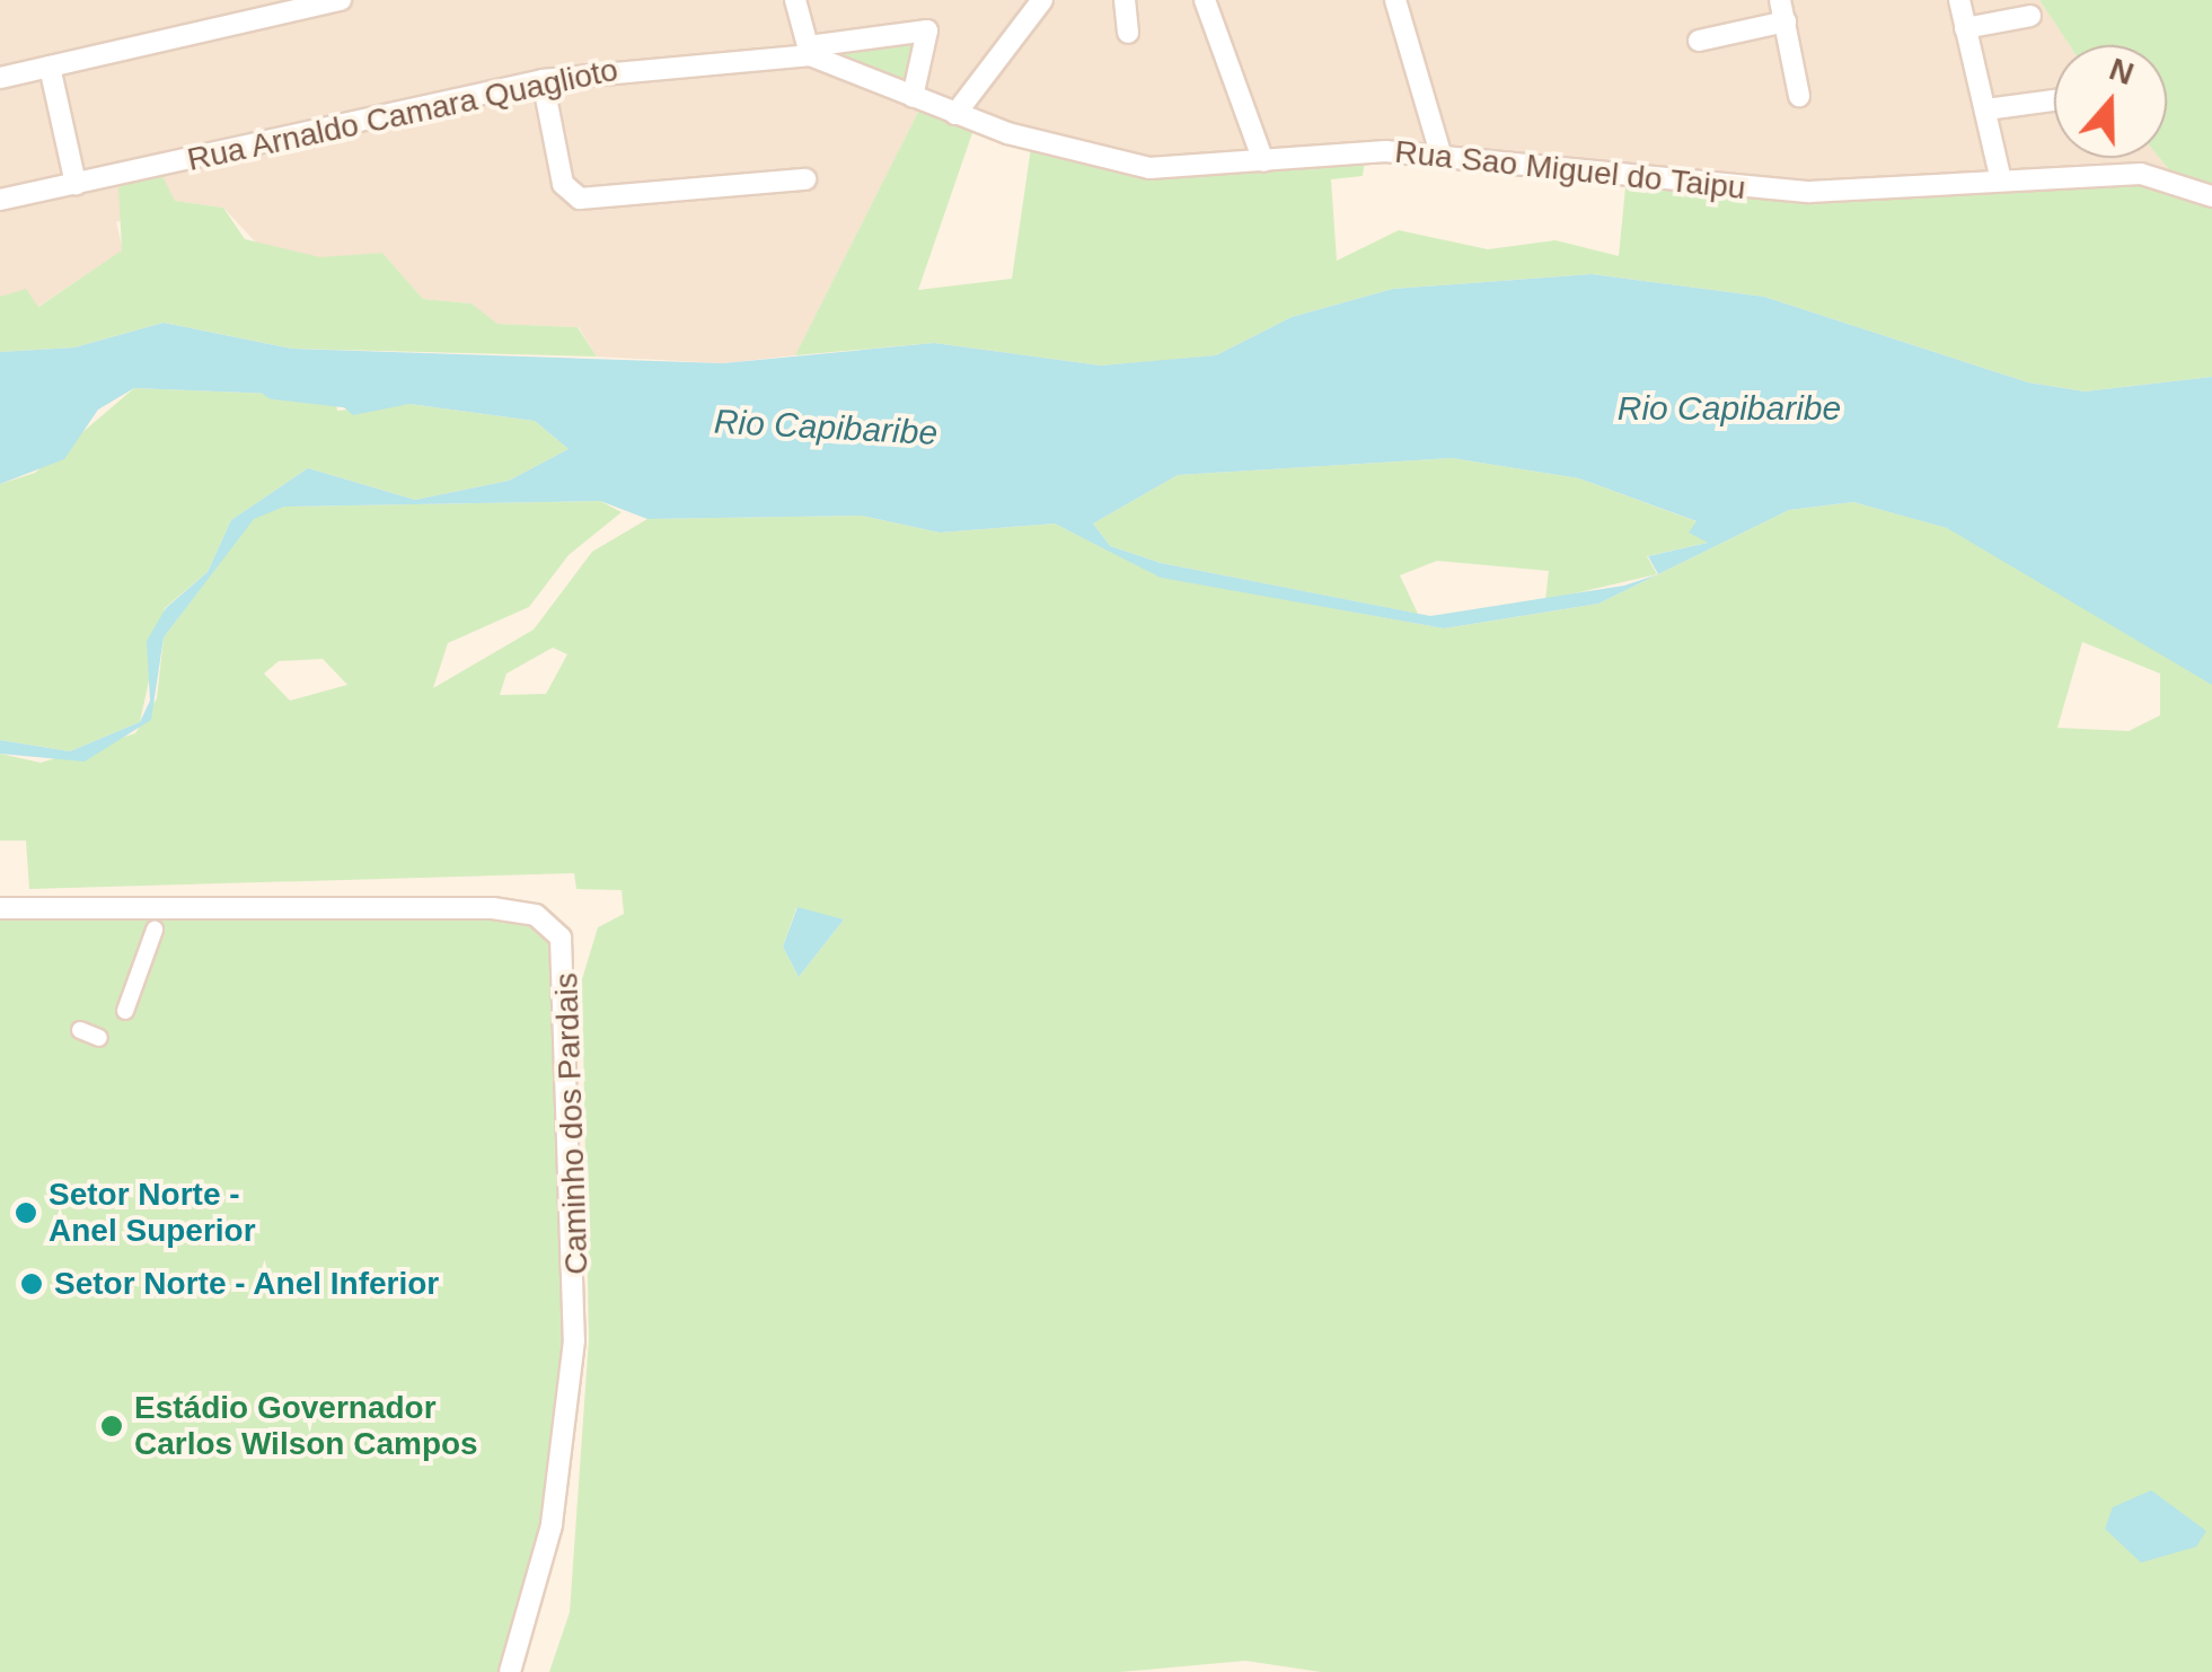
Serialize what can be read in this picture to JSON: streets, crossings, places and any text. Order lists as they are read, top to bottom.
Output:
{
  "streets": {
    "street": ["Rua Arnaldo Camara Quaglioto", "Rua Sao Miguel do Taipu", "Caminho dos Pardais"]
  },
  "crossings": [
    ["Rua Arnaldo Camara Quaglioto", "Rua Sao Miguel do Taipu"]
  ],
  "water": ["Rio Capibaribe"],
  "places": ["Setor Norte - Anel Superior", "Setor Norte - Anel Inferior", "Estádio Governador Carlos Wilson Campos"],
  "north": "top"
}
